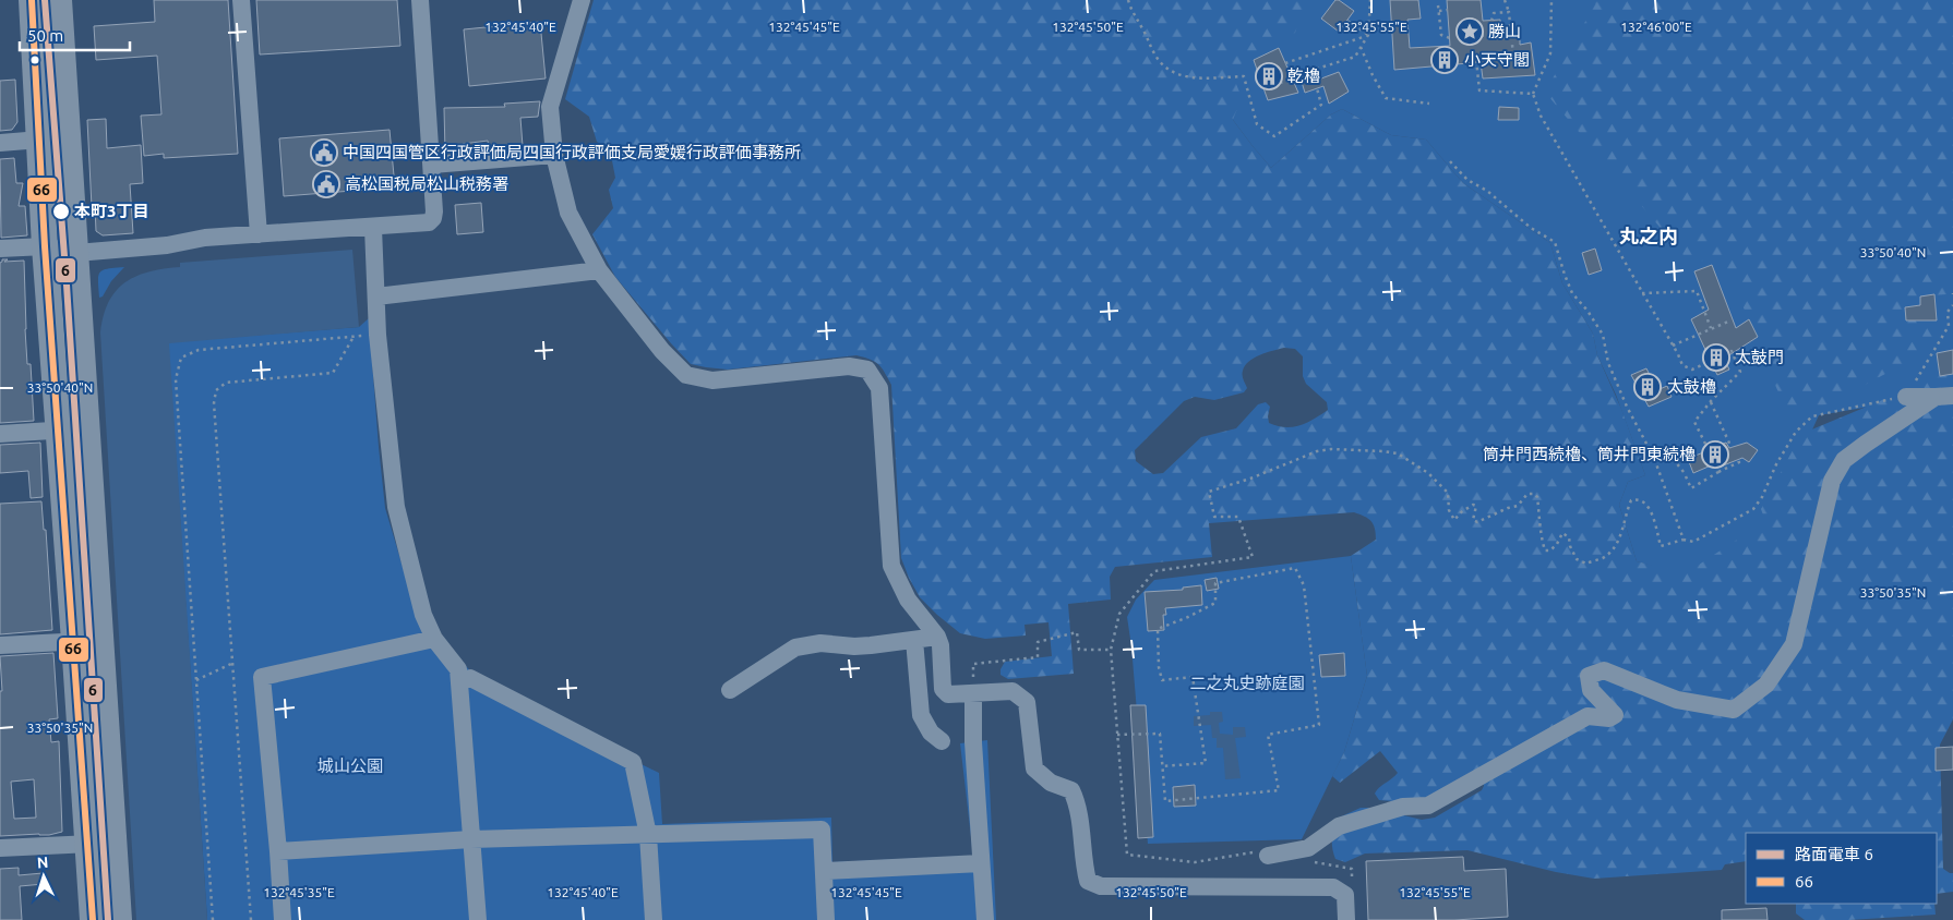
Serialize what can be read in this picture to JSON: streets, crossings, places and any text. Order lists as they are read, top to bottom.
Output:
{
  "districts": ["丸之内"],
  "parks": ["二之丸史跡庭園", "城山公園"],
  "places": {
    "place": ["勝山"],
    "building": [
      "小天守閣",
      "乾櫓",
      "太鼓門",
      "太鼓櫓",
      "筒井門西続櫓、筒井門東続櫓"
    ],
    "public building": ["中国四国管区行政評価局四国行政評価支局愛媛行政評価事務所", "高松国税局松山税務署"],
    "other": ["本町3丁目"]
  },
  "lines": ["tram line 6", "transit line 66"],
  "legend": ["路面電車 6", "66"],
  "scale_bar": "50 m",
  "north": "top",
  "coordinates": [
    "132°45'40\"E",
    "132°45'45\"E",
    "132°45'50\"E",
    "132°45'55\"E",
    "132°46'00\"E",
    "33°50'40\"N",
    "33°50'35\"N",
    "132°45'35\"E"
  ]
}
